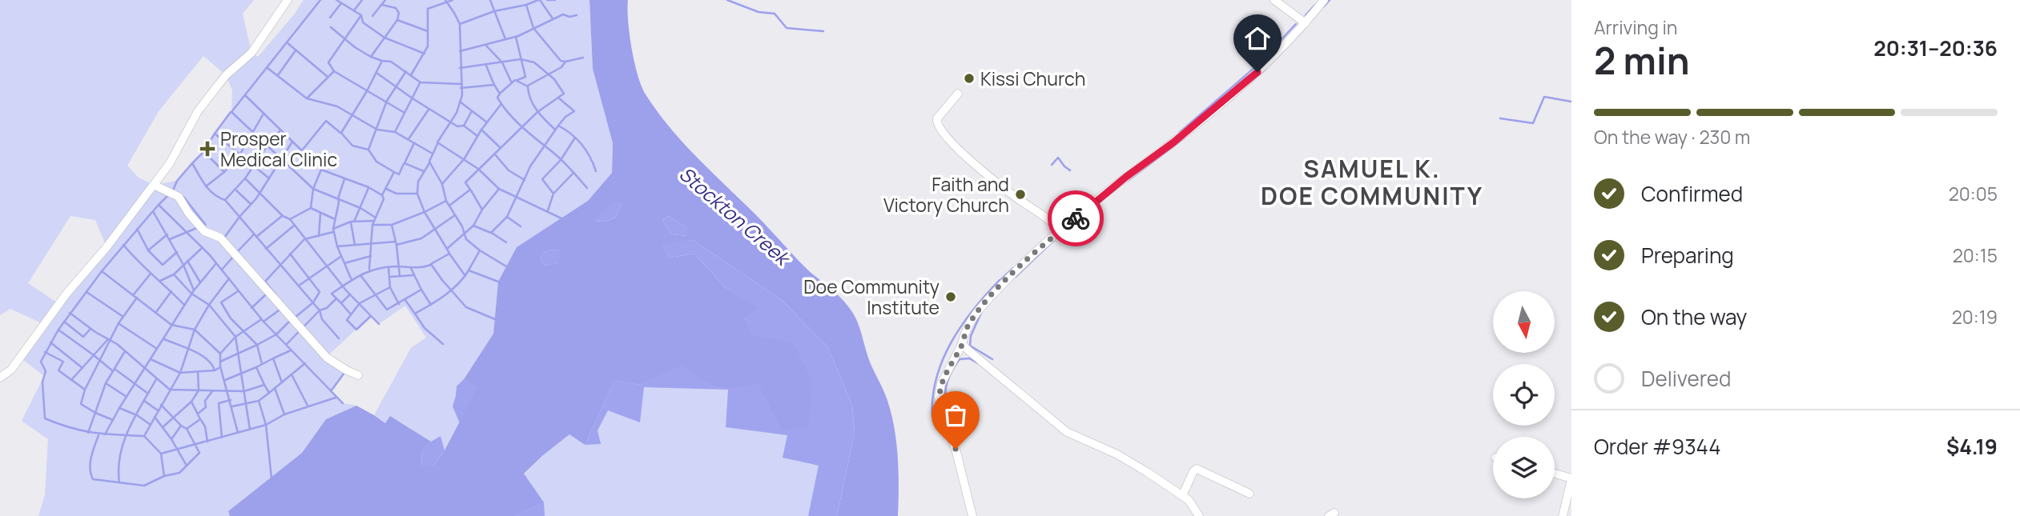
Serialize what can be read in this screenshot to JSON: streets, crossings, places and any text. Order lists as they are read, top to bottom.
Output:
{
  "districts": ["SAMUEL K. DOE COMMUNITY"],
  "water": ["Stockton Creek"],
  "places": {
    "other": ["Kissi Church", "Faith and Victory Church", "Doe Community Institute"],
    "health": ["Prosper Medical Clinic"]
  },
  "north": "bottom",
  "page": {
    "heading": ["2 min", "Arriving in", "20:31–20:36"],
    "panel": ["Order #9344", "$4.19"],
    "bar": "On the way · 230 m",
    "list": [
      ["Confirmed", "20:05"],
      ["Preparing", "20:15"],
      ["On the way", "20:19"],
      "Delivered"
    ]
  }
}
